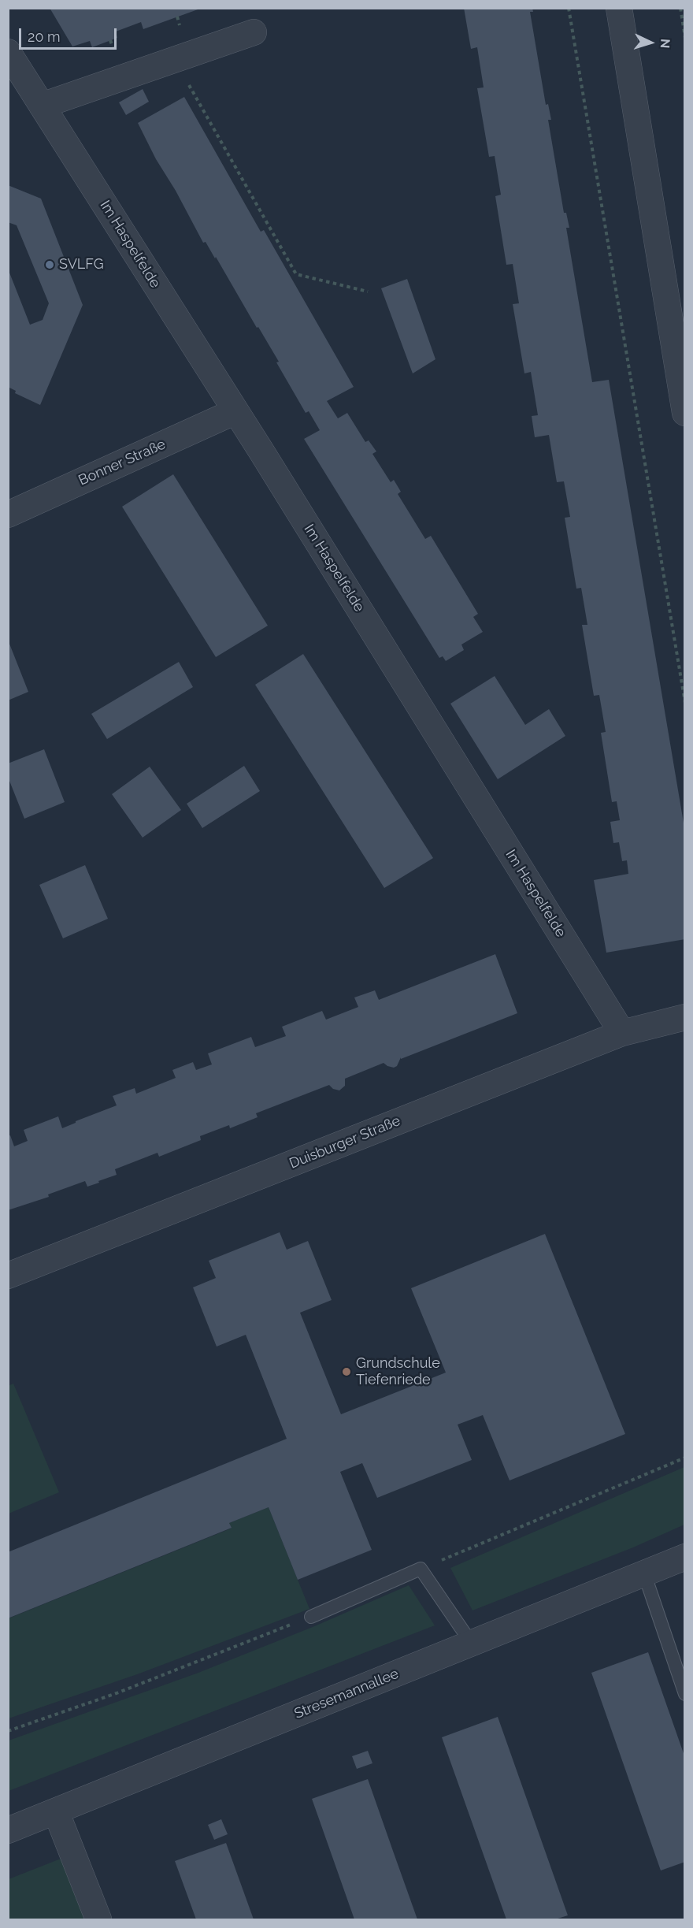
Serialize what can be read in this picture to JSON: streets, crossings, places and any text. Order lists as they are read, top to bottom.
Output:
{
  "streets": {
    "street": [
      "Im Haspelfelde",
      "Bonner Straße",
      "Duisburger Straße",
      "Stresemannallee"
    ]
  },
  "crossings": [
    ["Im Haspelfelde", "Bonner Straße"],
    ["Im Haspelfelde", "Duisburger Straße"]
  ],
  "places": ["SVLFG", "Grundschule Tiefenriede"],
  "scale_bar": "20 m",
  "north": "right"
}
